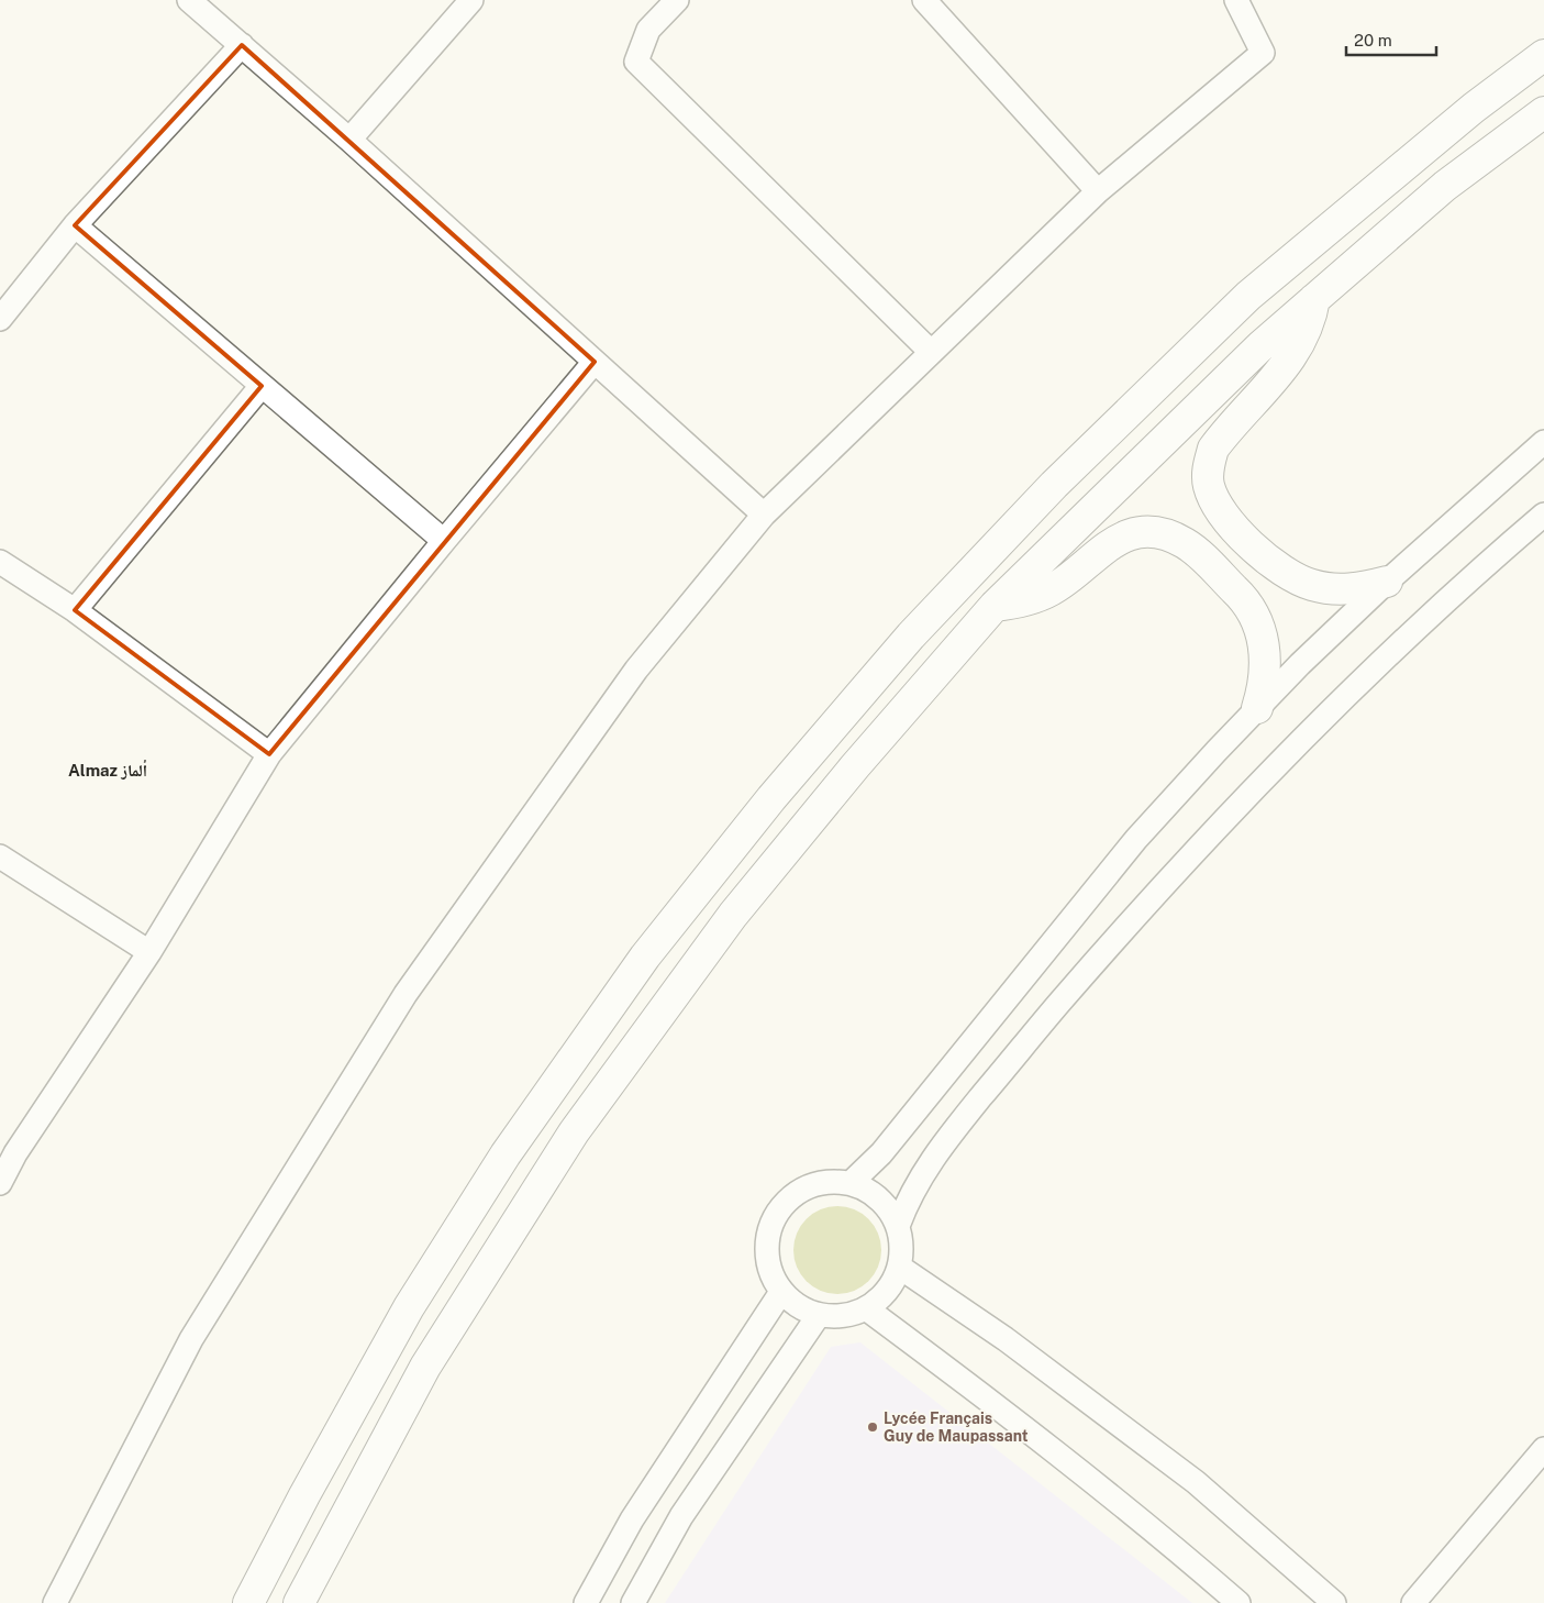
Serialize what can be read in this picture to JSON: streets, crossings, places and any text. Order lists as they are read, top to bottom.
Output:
{
  "districts": ["Almaz ألماز"],
  "places": ["Lycée Français Guy de Maupassant"],
  "scale_bar": "20 m"
}
